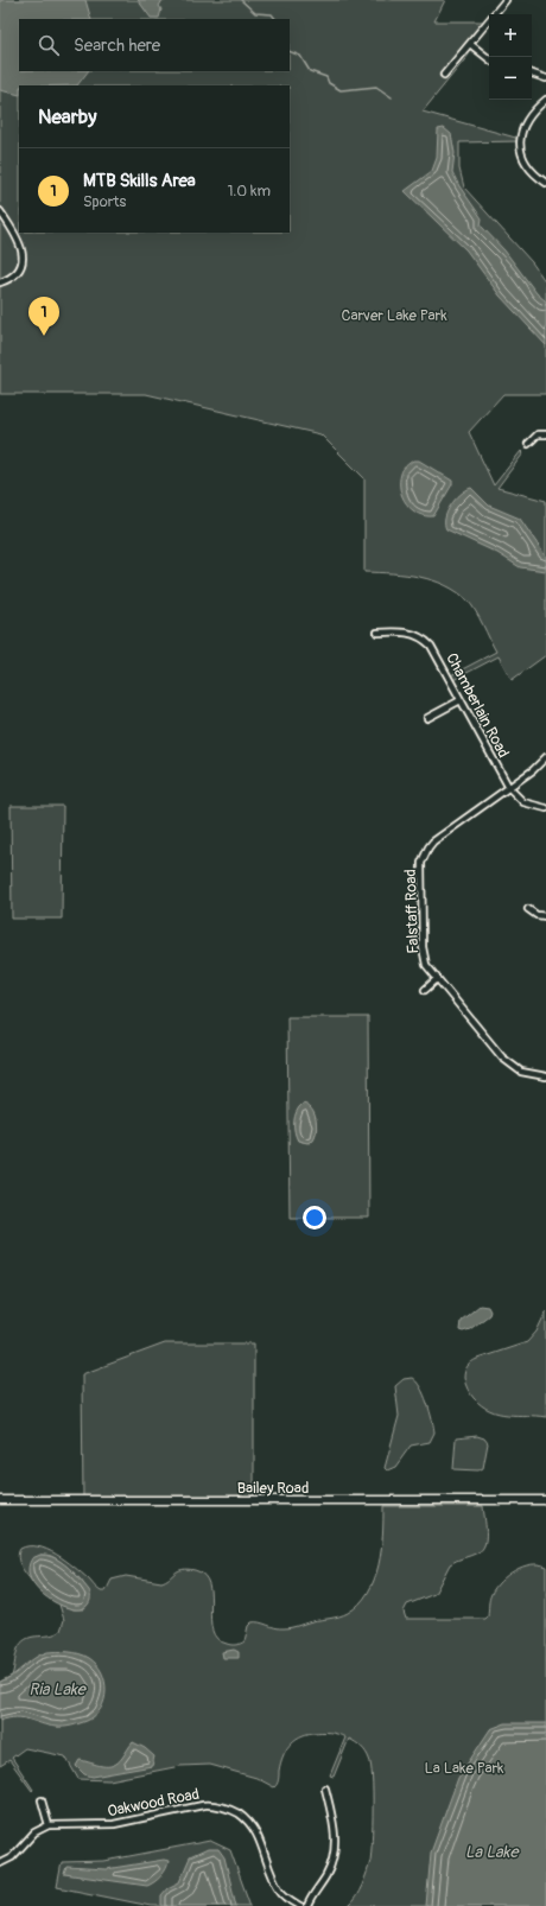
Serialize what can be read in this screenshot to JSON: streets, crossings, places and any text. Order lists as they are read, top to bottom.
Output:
{
  "streets": {
    "main road": ["Bailey Road"],
    "street": ["Chamberlain Road", "Falstaff Road", "Oakwood Road"]
  },
  "crossings": [
    ["Chamberlain Road", "Falstaff Road"]
  ],
  "water": ["Ria Lake", "La Lake"],
  "parks": ["Carver Lake Park", "La Lake Park"],
  "page": {
    "map_buttons": ["+", "−"],
    "search": "Search here",
    "heading": "Nearby",
    "list": [
      {
        "mark": "1",
        "name": "MTB Skills Area",
        "note": "Sports",
        "value": "1.0 km"
      }
    ],
    "pins": "1"
  }
}
